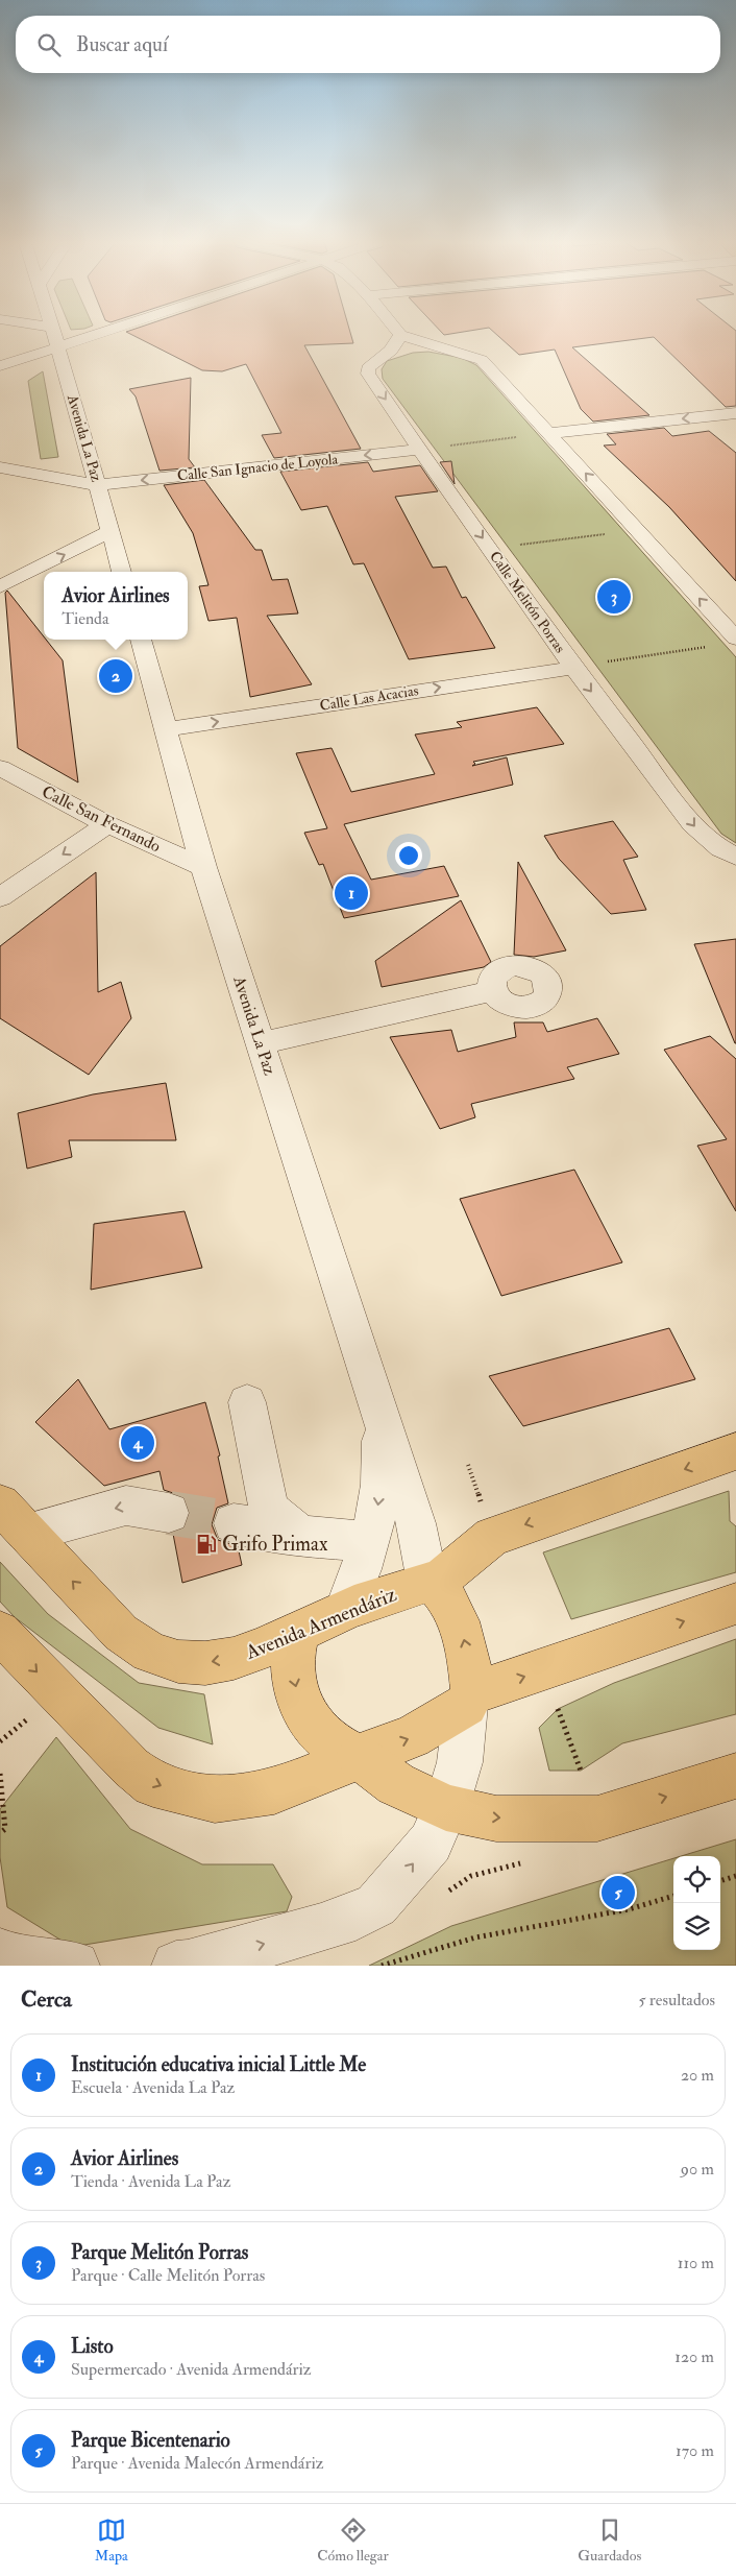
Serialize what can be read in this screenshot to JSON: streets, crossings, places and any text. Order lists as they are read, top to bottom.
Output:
{
  "streets": {
    "main road": ["Avenida Armendáriz"],
    "street": [
      "Avenida La Paz",
      "Calle San Ignacio de Loyola",
      "Calle Melitón Porras",
      "Calle Las Acacias",
      "Calle San Fernando"
    ]
  },
  "crossings": [
    ["Avenida La Paz", "Calle San Ignacio de Loyola"],
    ["Avenida La Paz", "Calle Las Acacias"],
    ["Avenida La Paz", "Calle San Fernando"],
    ["Calle San Ignacio de Loyola", "Calle Melitón Porras"],
    ["Calle Melitón Porras", "Calle Las Acacias"]
  ],
  "one_way": ["Calle San Ignacio de Loyola", "Calle Las Acacias"],
  "places": {
    "fuel station": ["Grifo Primax"]
  },
  "page": {
    "search": "Buscar aquí",
    "popup": ["Avior Airlines", "Tienda"],
    "pins": [
      "3",
      "2",
      "1",
      "4",
      "5"
    ],
    "heading": ["Cerca", "5 resultados"],
    "list": [
      {
        "mark": "1",
        "name": "Institución educativa inicial Little Me",
        "note": "Escuela · Avenida La Paz",
        "value": "20 m"
      },
      {
        "mark": "2",
        "name": "Avior Airlines",
        "note": "Tienda · Avenida La Paz",
        "value": "90 m"
      },
      {
        "mark": "3",
        "name": "Parque Melitón Porras",
        "note": "Parque · Calle Melitón Porras",
        "value": "110 m"
      },
      {
        "mark": "4",
        "name": "Listo",
        "note": "Supermercado · Avenida Armendáriz",
        "value": "120 m"
      },
      {
        "mark": "5",
        "name": "Parque Bicentenario",
        "note": "Parque · Avenida Malecón Armendáriz",
        "value": "170 m"
      }
    ],
    "nav": ["Mapa", "Cómo llegar", "Guardados"]
  }
}
